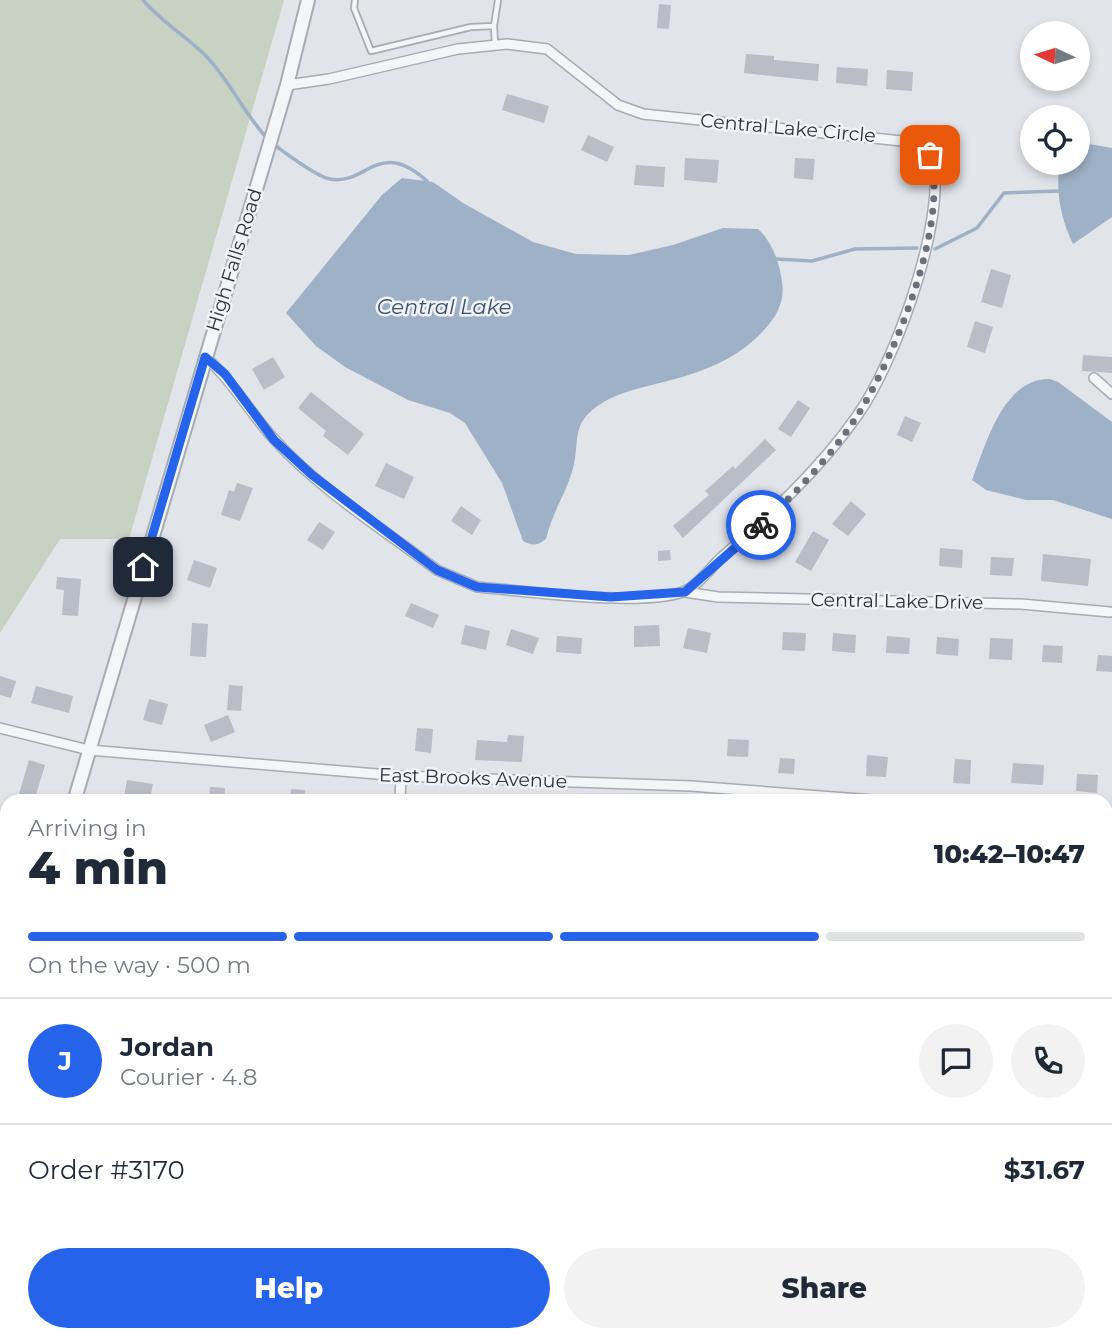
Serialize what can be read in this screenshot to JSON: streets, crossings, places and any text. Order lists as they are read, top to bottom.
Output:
{
  "streets": {
    "street": [
      "Central Lake Circle",
      "High Falls Road",
      "Central Lake Drive",
      "East Brooks Avenue"
    ]
  },
  "crossings": [
    ["Central Lake Circle", "High Falls Road"],
    ["Central Lake Circle", "Central Lake Drive"],
    ["High Falls Road", "East Brooks Avenue"]
  ],
  "water": ["Central Lake"],
  "north": "left",
  "page": {
    "heading": ["4 min", "Arriving in", "10:42–10:47"],
    "panel": [
      "Jordan",
      "Courier · 4.8",
      "Order #3170",
      "$31.67"
    ],
    "bar": "On the way · 500 m",
    "round": "J",
    "buttons": ["Help", "Share"]
  }
}
